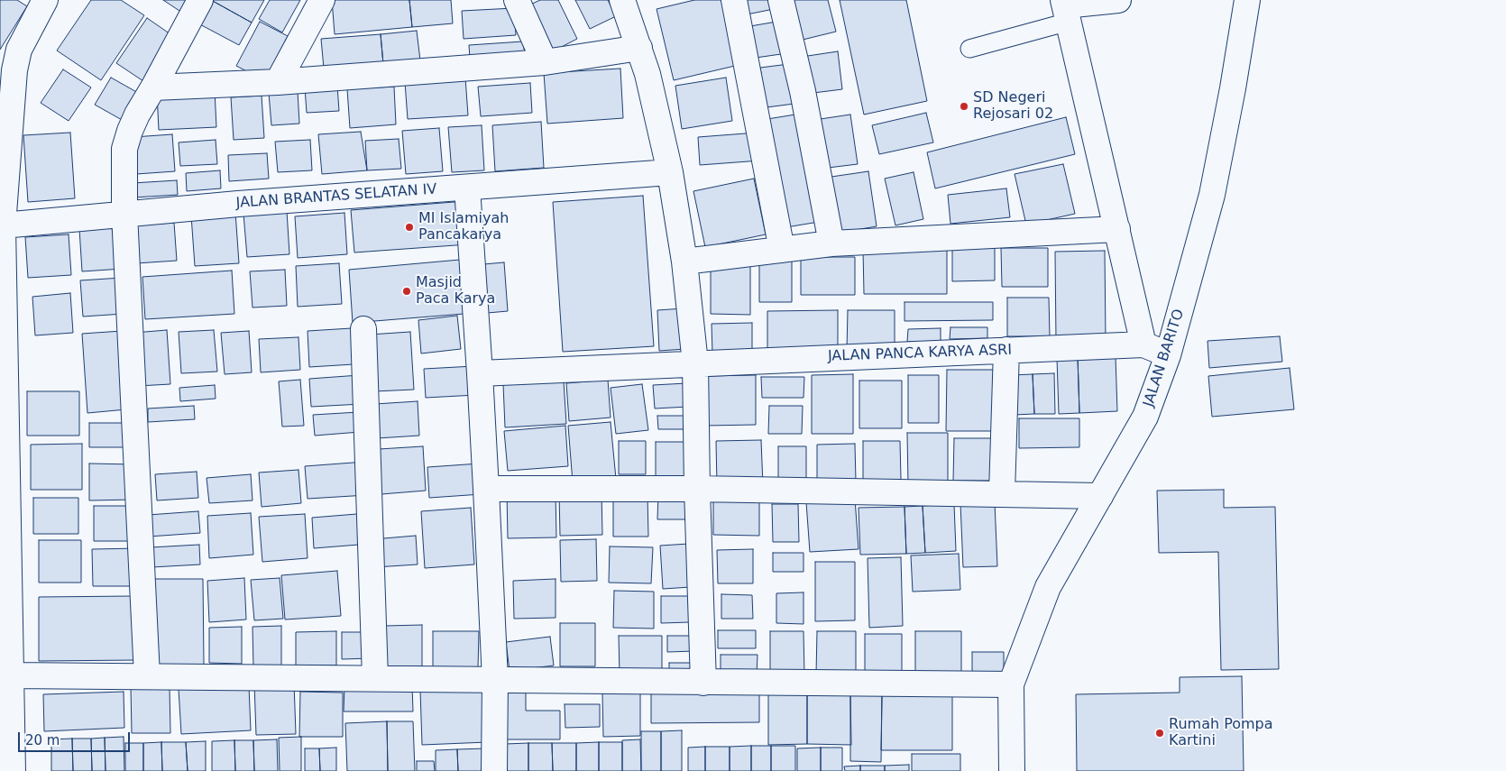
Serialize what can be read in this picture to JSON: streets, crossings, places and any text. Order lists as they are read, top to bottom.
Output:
{
  "streets": {
    "street": ["JALAN BRANTAS SELATAN IV", "JALAN PANCA KARYA ASRI", "JALAN BARITO"]
  },
  "places": [
    "SD Negeri Rejosari 02",
    "MI Islamiyah Pancakarya",
    "Masjid Paca Karya",
    "Rumah Pompa Kartini"
  ],
  "scale_bar": "20 m"
}
